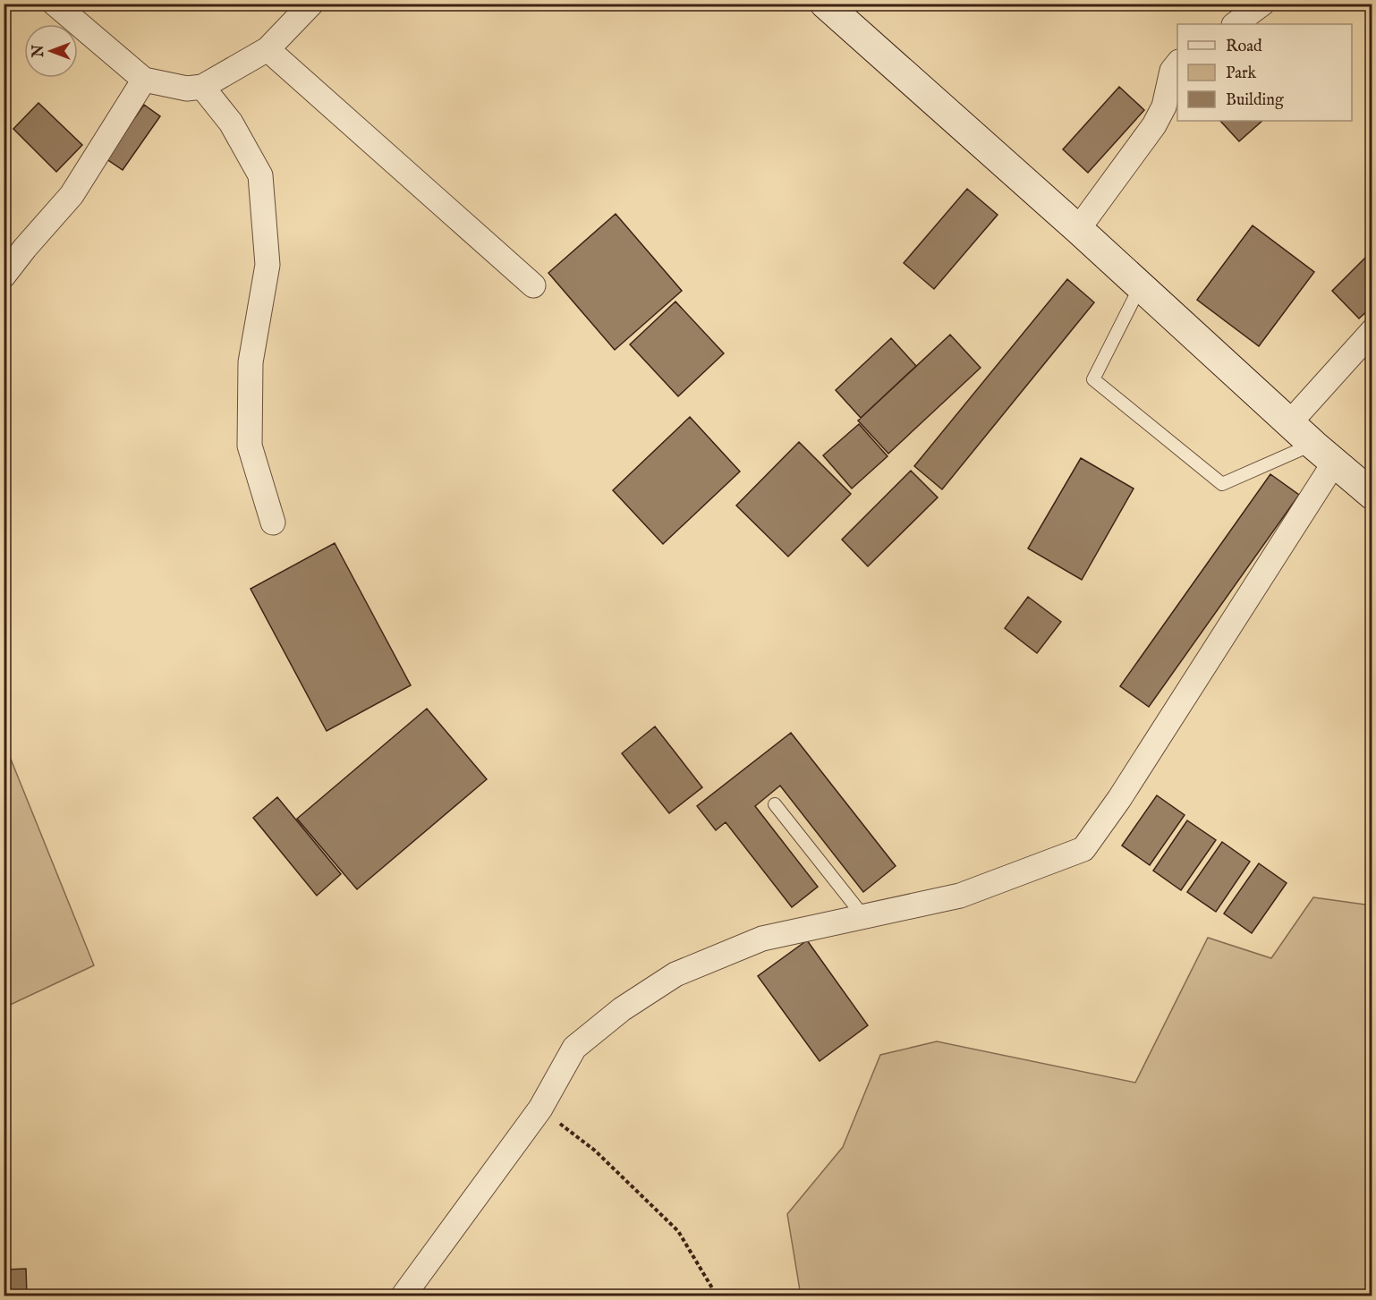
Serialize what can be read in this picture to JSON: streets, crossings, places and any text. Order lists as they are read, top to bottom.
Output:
{
  "legend": ["Road", "Park", "Building"],
  "north": "left"
}
